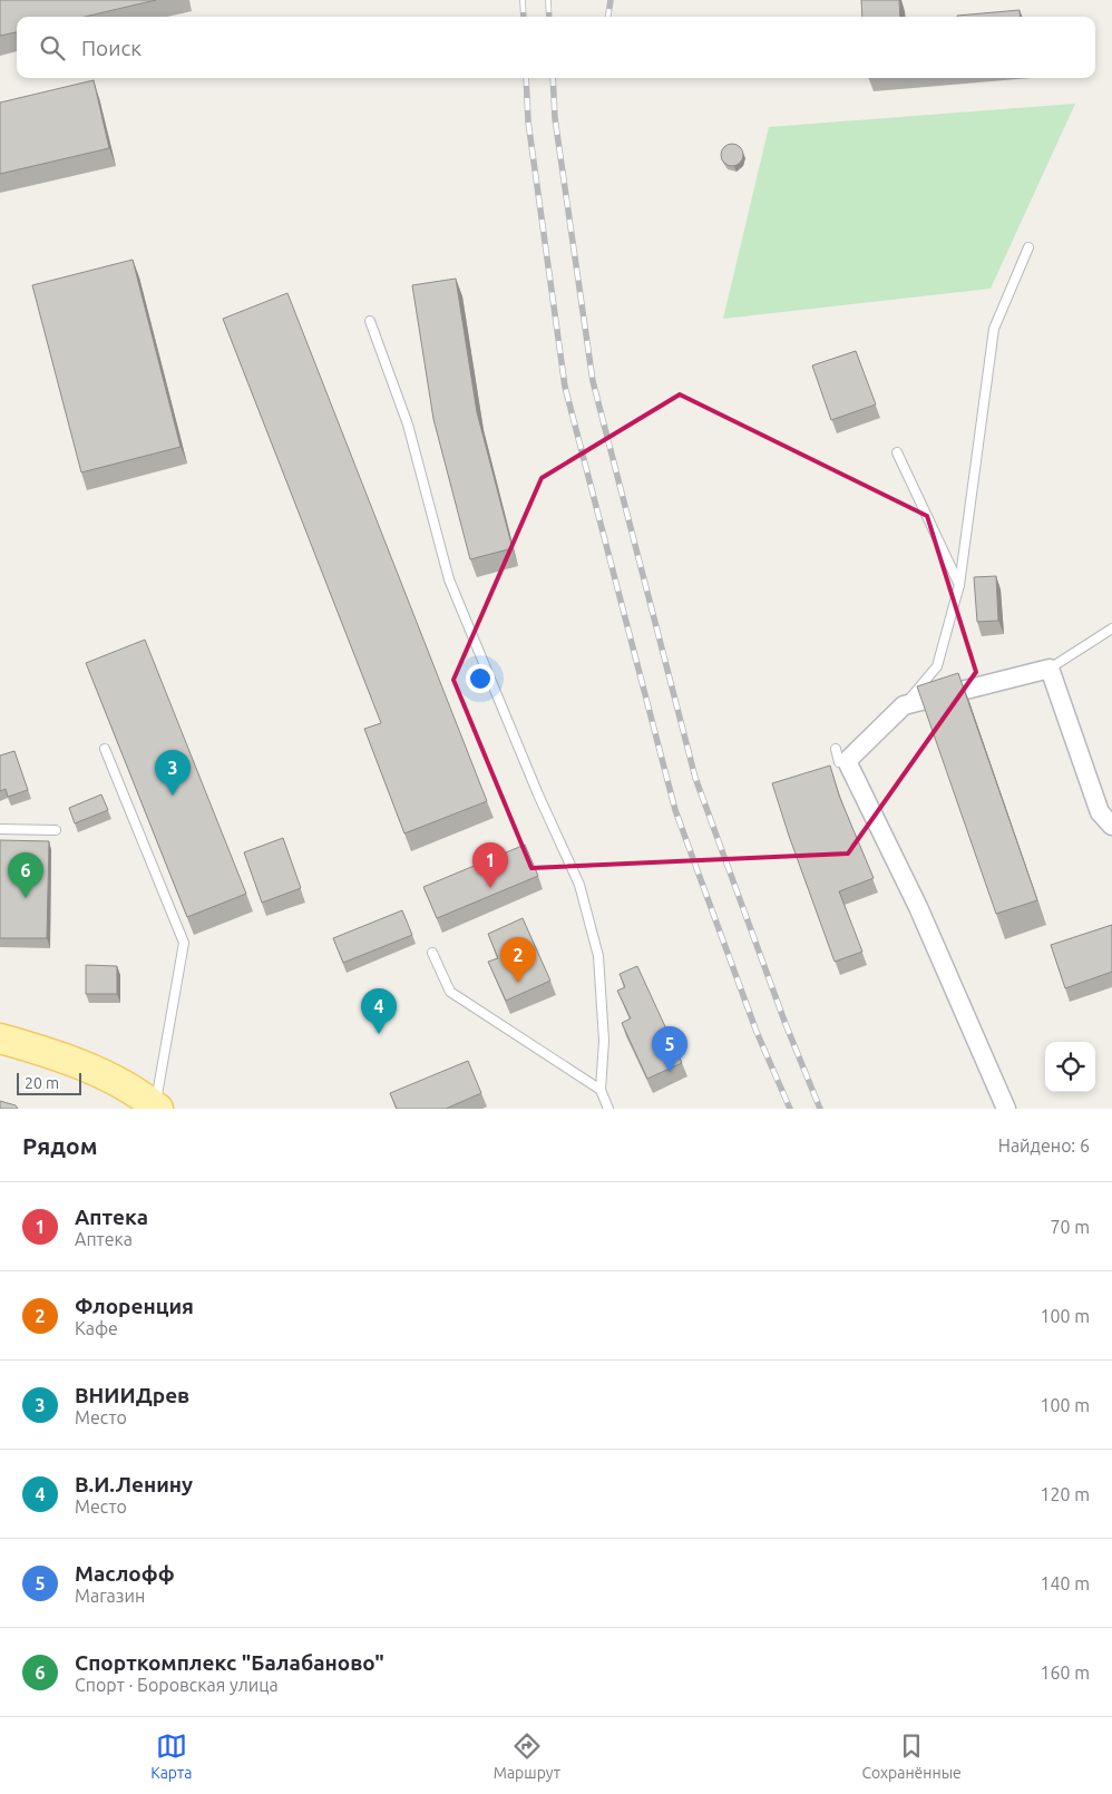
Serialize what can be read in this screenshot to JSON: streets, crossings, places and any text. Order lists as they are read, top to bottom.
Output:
{
  "scale_bar": "20 m",
  "page": {
    "search": "Поиск",
    "pins": [
      "3",
      "1",
      "6",
      "2",
      "4",
      "5"
    ],
    "scale": "20 m",
    "heading": ["Рядом", "Найдено: 6"],
    "list": [
      {
        "mark": "1",
        "name": "Аптека",
        "note": "Аптека",
        "value": "70 m"
      },
      {
        "mark": "2",
        "name": "Флоренция",
        "note": "Кафе",
        "value": "100 m"
      },
      {
        "mark": "3",
        "name": "ВНИИДрев",
        "note": "Место",
        "value": "100 m"
      },
      {
        "mark": "4",
        "name": "В.И.Ленину",
        "note": "Место",
        "value": "120 m"
      },
      {
        "mark": "5",
        "name": "Маслофф",
        "note": "Магазин",
        "value": "140 m"
      },
      {
        "mark": "6",
        "name": "Спорткомплекс \"Балабаново\"",
        "note": "Спорт · Боровская улица",
        "value": "160 m"
      }
    ],
    "nav": ["Карта", "Маршрут", "Сохранённые"]
  }
}
